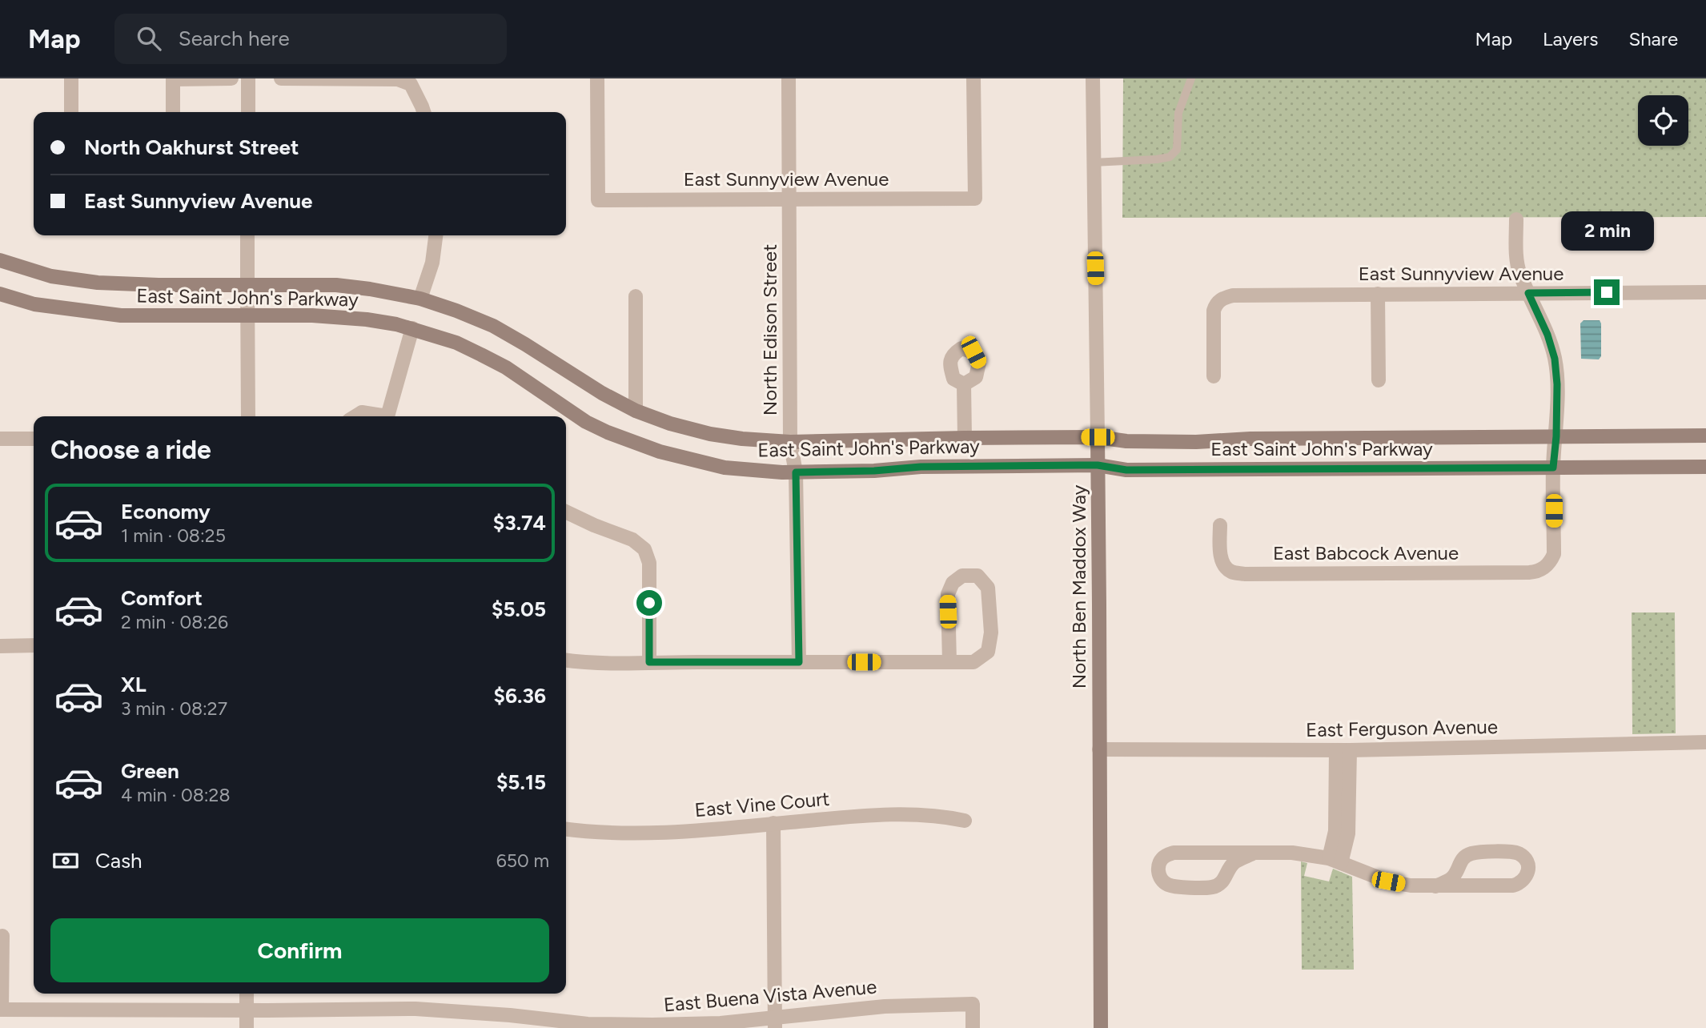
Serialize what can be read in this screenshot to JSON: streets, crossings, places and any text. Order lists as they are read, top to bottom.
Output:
{
  "streets": {
    "main road": ["East Saint John's Parkway", "North Ben Maddox Way"],
    "street": [
      "East Sunnyview Avenue",
      "North Edison Street",
      "East Babcock Avenue",
      "East Ferguson Avenue",
      "East Vine Court",
      "East Buena Vista Avenue"
    ]
  },
  "crossings": [
    ["East Sunnyview Avenue", "North Edison Street"],
    ["East Saint John's Parkway", "North Edison Street"],
    ["East Saint John's Parkway", "East Babcock Avenue"],
    ["East Saint John's Parkway", "North Ben Maddox Way"],
    ["North Ben Maddox Way", "East Ferguson Avenue"]
  ],
  "page": {
    "header": "Map",
    "search": "Search here",
    "nav": ["Map", "Layers", "Share"],
    "banner": ["North Oakhurst Street", "East Sunnyview Avenue"],
    "bubble": "2 min",
    "heading": "Choose a ride",
    "list": [
      {
        "name": "Economy",
        "note": "1 min · 08:25",
        "value": "$3.74"
      },
      {
        "name": "Comfort",
        "note": "2 min · 08:26",
        "value": "$5.05"
      },
      {
        "name": "XL",
        "note": "3 min · 08:27",
        "value": "$6.36"
      },
      {
        "name": "Green",
        "note": "4 min · 08:28",
        "value": "$5.15"
      }
    ],
    "pay": ["Cash", "650 m"],
    "buttons": "Confirm"
  }
}
